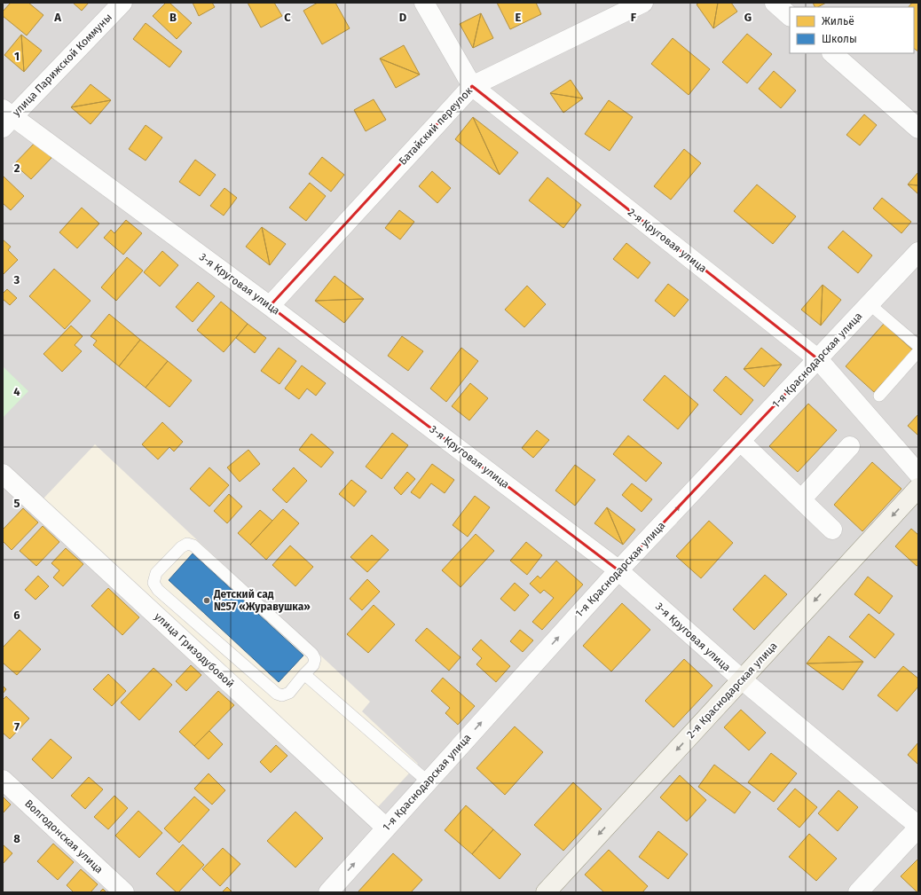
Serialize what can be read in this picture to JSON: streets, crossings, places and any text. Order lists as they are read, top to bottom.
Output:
{
  "streets": {
    "street": [
      "улица Парижской Коммуны",
      "Батайский переулок",
      "2-я Круговая улица",
      "3-я Круговая улица",
      "1-я Краснодарская улица",
      "улица Гризодубовой",
      "2-я Краснодарская улица",
      "Волгодонская улица"
    ]
  },
  "crossings": [
    ["улица Парижской Коммуны", "3-я Круговая улица"],
    ["Батайский переулок", "2-я Круговая улица"],
    ["Батайский переулок", "3-я Круговая улица"],
    ["2-я Круговая улица", "1-я Краснодарская улица"],
    ["3-я Круговая улица", "1-я Краснодарская улица"],
    ["3-я Круговая улица", "2-я Краснодарская улица"],
    ["1-я Краснодарская улица", "улица Гризодубовой"]
  ],
  "one_way": ["1-я Краснодарская улица", "2-я Краснодарская улица"],
  "places": ["Детский сад №57 «Журавушка»"],
  "legend": ["Жильё", "Школы"],
  "grid": {
    "columns": [
      "A",
      "B",
      "C",
      "D",
      "E",
      "F",
      "G"
    ],
    "rows": [
      "1",
      "2",
      "3",
      "4",
      "5",
      "6",
      "7",
      "8"
    ]
  }
}
